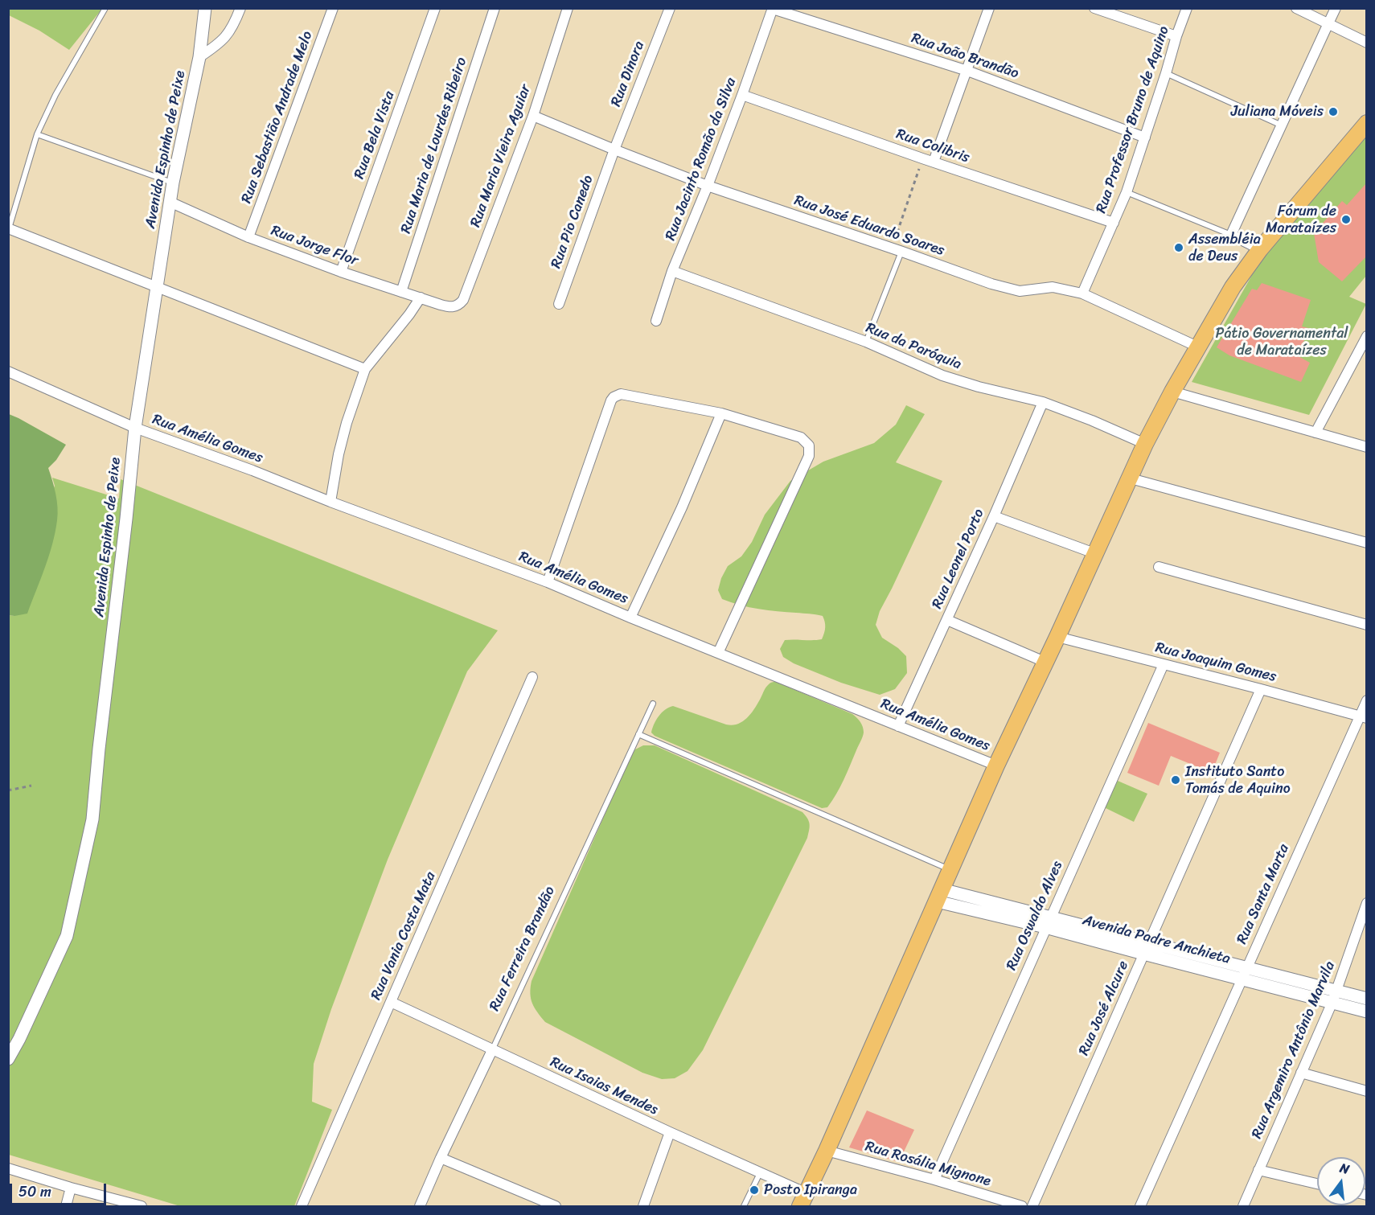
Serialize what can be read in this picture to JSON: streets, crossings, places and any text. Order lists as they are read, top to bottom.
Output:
{
  "streets": {
    "street": [
      "Rua João Brandão",
      "Rua Dinora",
      "Rua Sebastião Andrade Melo",
      "Rua Professor Bruno de Aquino",
      "Rua Bela Vista",
      "Rua Maria de Lourdes Ribeiro",
      "Rua Colibris",
      "Avenida Espinho de Peixe",
      "Rua Maria Vieira Aguiar",
      "Rua Jacinto Romão da Silva",
      "Rua Pio Canedo",
      "Rua José Eduardo Soares",
      "Rua Jorge Flor",
      "Rua da Paróquia",
      "Rua Amélia Gomes",
      "Rua Leonel Porto",
      "Rua Joaquim Gomes",
      "Rua Santa Marta",
      "Rua Oswaldo Alves",
      "Rua Vania Costa Mata",
      "Avenida Padre Anchieta",
      "Rua Ferreira Brandão",
      "Rua José Alcure",
      "Rua Argemiro Antônio Marvila",
      "Rua Isaias Mendes",
      "Rua Rosália Mignone"
    ]
  },
  "crossings": [
    ["Rua João Brandão", "Rua Professor Bruno de Aquino"],
    ["Rua João Brandão", "Rua Jacinto Romão da Silva"],
    ["Rua Dinora", "Rua Pio Canedo"],
    ["Rua Dinora", "Rua José Eduardo Soares"],
    ["Rua Sebastião Andrade Melo", "Rua Jorge Flor"],
    ["Rua Professor Bruno de Aquino", "Rua Colibris"],
    ["Rua Professor Bruno de Aquino", "Rua José Eduardo Soares"],
    ["Rua Bela Vista", "Rua Jorge Flor"],
    ["Rua Maria de Lourdes Ribeiro", "Rua Jorge Flor"],
    ["Rua Colibris", "Rua Jacinto Romão da Silva"],
    ["Avenida Espinho de Peixe", "Rua Jorge Flor"],
    ["Avenida Espinho de Peixe", "Rua Amélia Gomes"],
    ["Rua Maria Vieira Aguiar", "Rua José Eduardo Soares"],
    ["Rua Maria Vieira Aguiar", "Rua Jorge Flor"],
    ["Rua Jacinto Romão da Silva", "Rua José Eduardo Soares"],
    ["Rua Jacinto Romão da Silva", "Rua da Paróquia"],
    ["Rua Pio Canedo", "Rua José Eduardo Soares"],
    ["Rua da Paróquia", "Rua Leonel Porto"],
    ["Rua Amélia Gomes", "Rua Leonel Porto"],
    ["Rua Joaquim Gomes", "Rua Santa Marta"],
    ["Rua Joaquim Gomes", "Rua Oswaldo Alves"],
    ["Rua Joaquim Gomes", "Rua José Alcure"],
    ["Rua Santa Marta", "Avenida Padre Anchieta"],
    ["Rua Oswaldo Alves", "Avenida Padre Anchieta"],
    ["Rua Oswaldo Alves", "Rua Rosália Mignone"],
    ["Rua Vania Costa Mata", "Rua Isaias Mendes"],
    ["Avenida Padre Anchieta", "Rua José Alcure"],
    ["Avenida Padre Anchieta", "Rua Argemiro Antônio Marvila"],
    ["Rua Ferreira Brandão", "Rua Isaias Mendes"]
  ],
  "parks": ["Pátio Governamental de Marataízes"],
  "places": [
    "Juliana Móveis",
    "Fórum de Marataízes",
    "Assembléia de Deus",
    "Instituto Santo Tomás de Aquino",
    "Posto Ipiranga"
  ],
  "scale_bar": "50 m",
  "north": "top"
}
